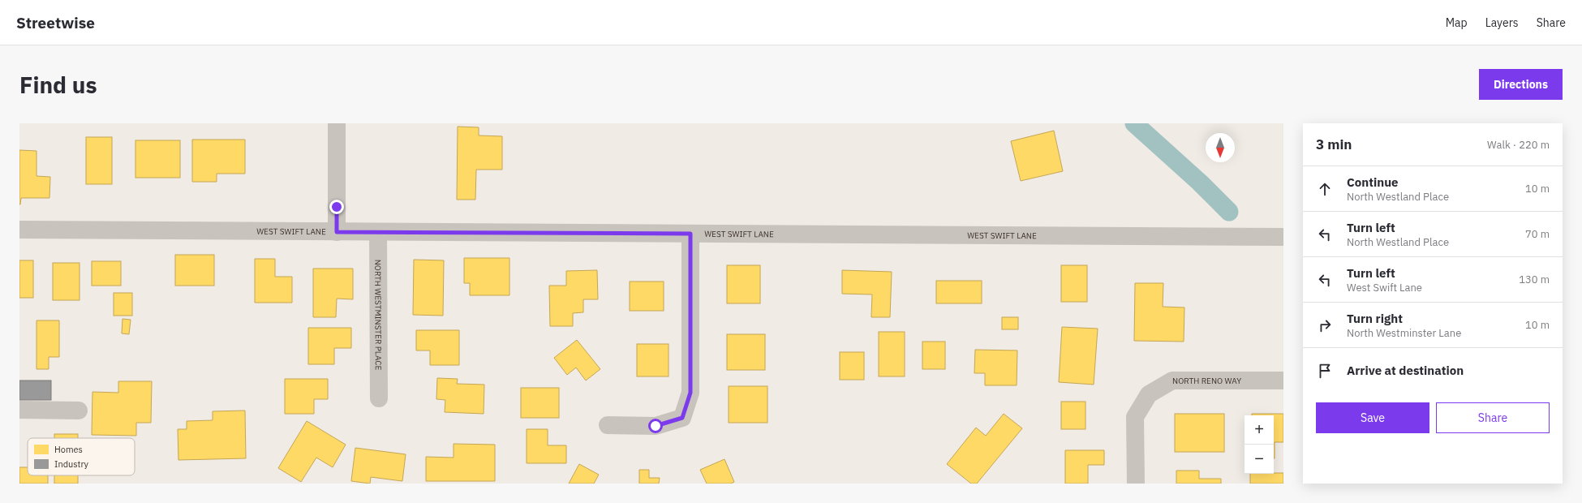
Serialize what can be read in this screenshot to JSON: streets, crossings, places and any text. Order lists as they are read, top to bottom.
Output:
{
  "streets": {
    "street": ["WEST SWIFT LANE", "NORTH WESTMINSTER PLACE", "NORTH RENO WAY"]
  },
  "crossings": [
    ["WEST SWIFT LANE", "NORTH WESTMINSTER PLACE"]
  ],
  "legend": ["Homes", "Industry"],
  "north": "bottom",
  "page": {
    "header": "Streetwise",
    "nav": ["Map", "Layers", "Share"],
    "buttons": [
      "Directions",
      ["Save", "Share"]
    ],
    "title": "Find us",
    "heading": ["3 min", "Walk · 220 m"],
    "list": [
      ["Continue", "North Westland Place", "10 m"],
      ["Turn left", "North Westland Place", "70 m"],
      ["Turn left", "West Swift Lane", "130 m"],
      ["Turn right", "North Westminster Lane", "10 m"],
      "Arrive at destination"
    ],
    "map_buttons": ["+", "−"]
  }
}
